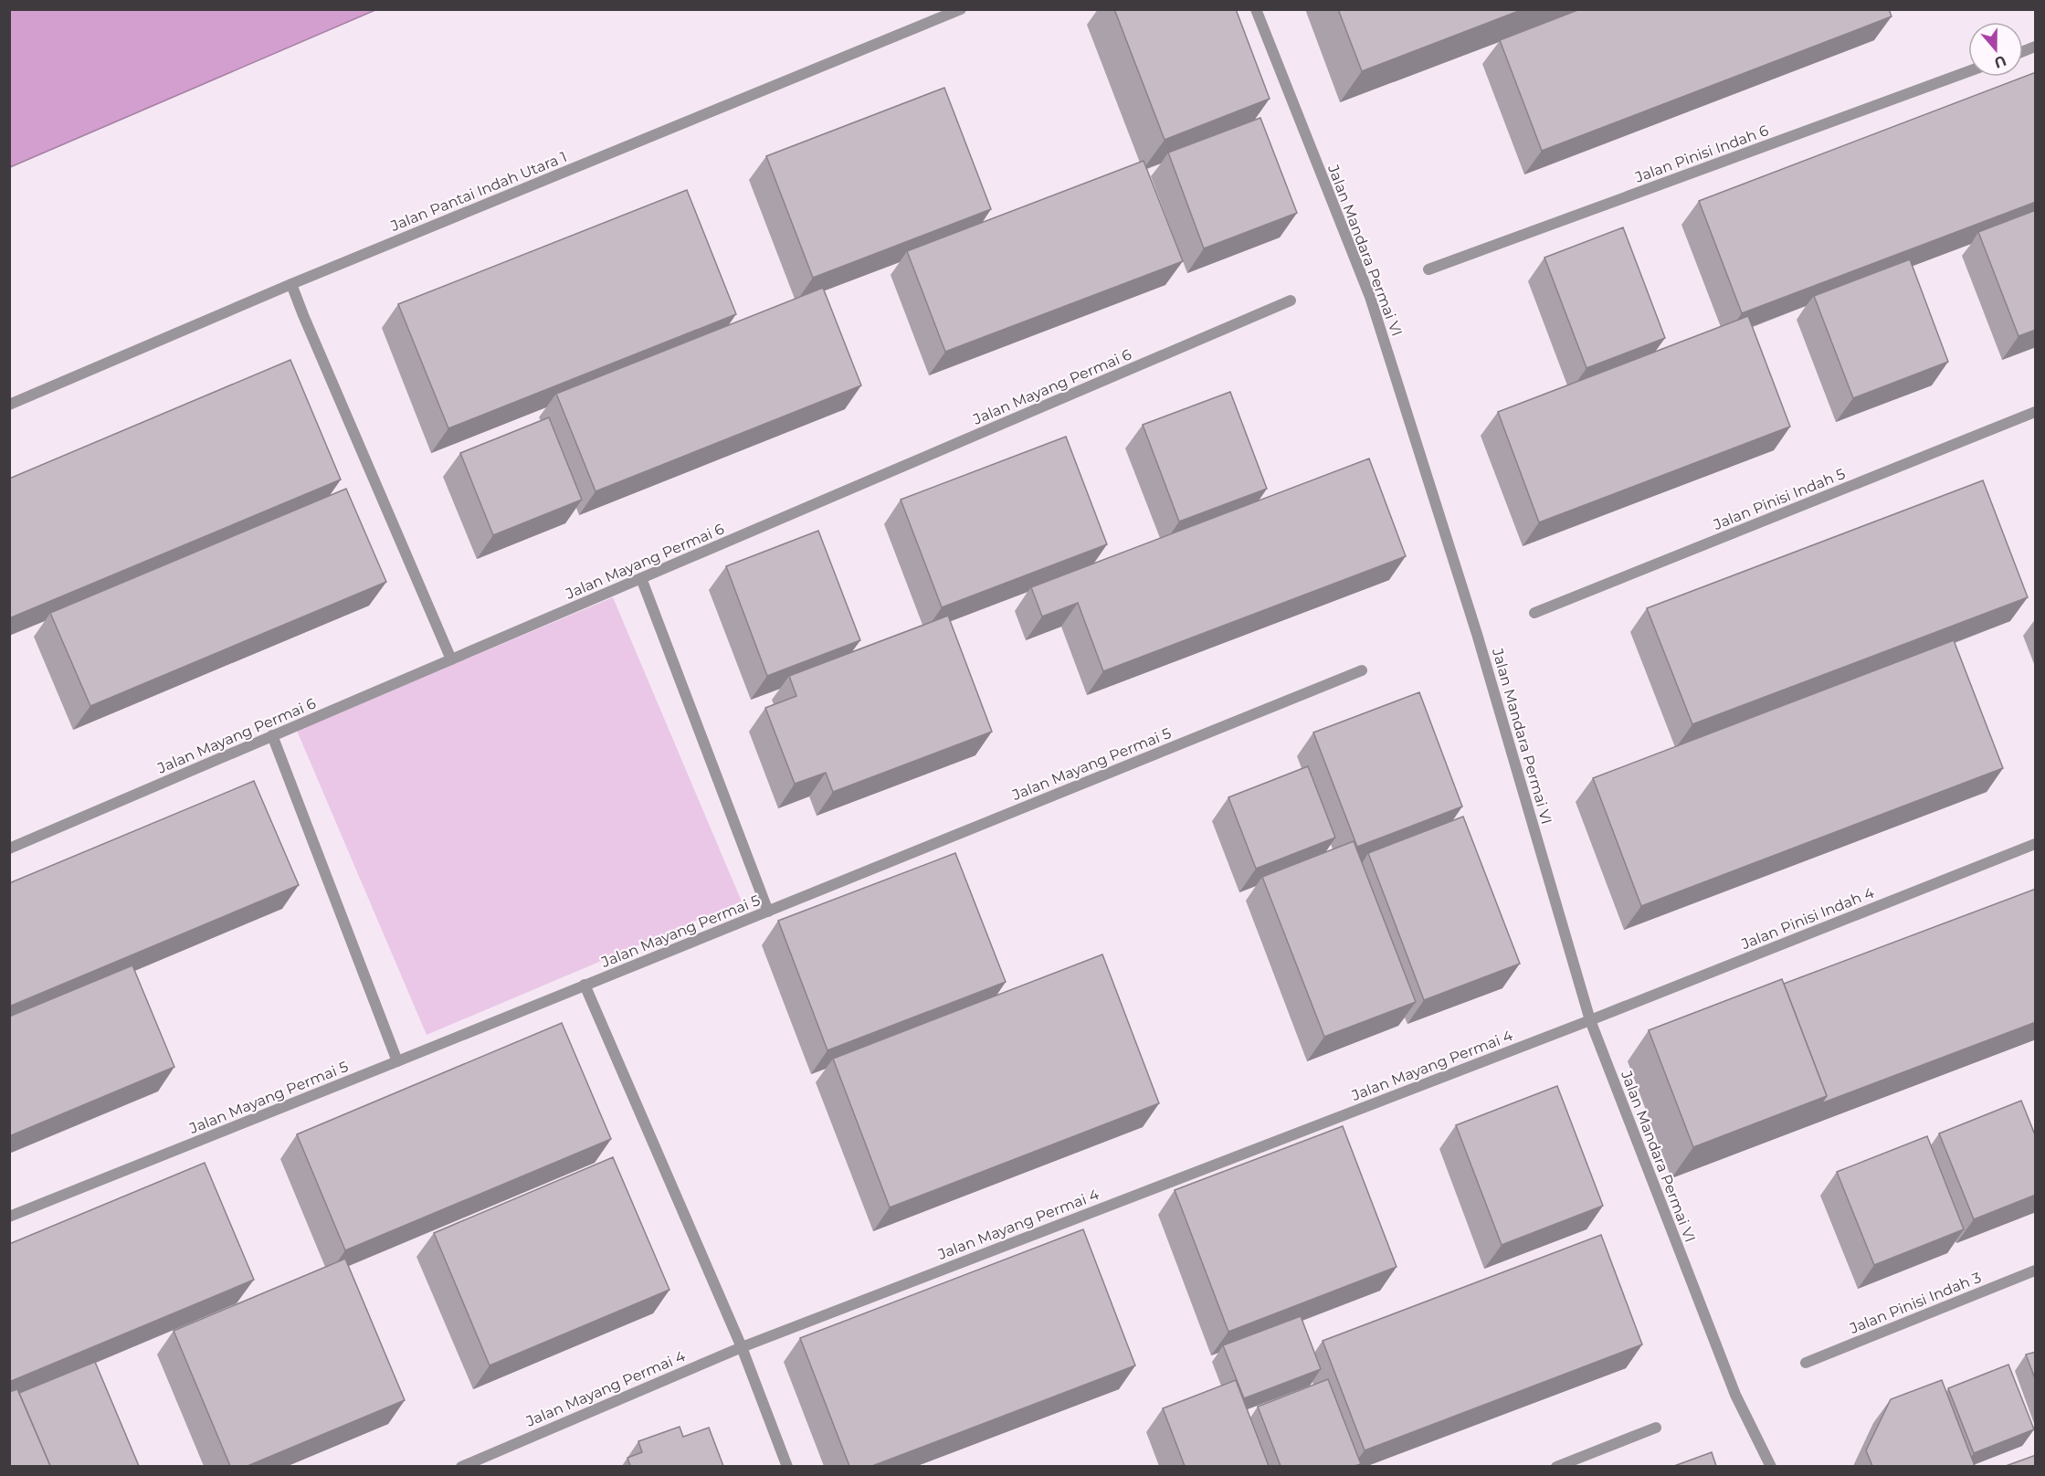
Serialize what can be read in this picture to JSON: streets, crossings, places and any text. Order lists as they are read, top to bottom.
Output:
{
  "streets": {
    "street": [
      "Jalan Pinisi Indah 6",
      "Jalan Pantai Indah Utara 1",
      "Jalan Mandara Permai VI",
      "Jalan Mayang Permai 6",
      "Jalan Pinisi Indah 5",
      "Jalan Mayang Permai 5",
      "Jalan Pinisi Indah 4",
      "Jalan Mayang Permai 4",
      "Jalan Pinisi Indah 3"
    ]
  },
  "crossings": [
    ["Jalan Mandara Permai VI", "Jalan Pinisi Indah 4"],
    ["Jalan Mandara Permai VI", "Jalan Mayang Permai 4"],
    ["Jalan Pinisi Indah 4", "Jalan Mayang Permai 4"]
  ],
  "north": "bottom"
}
